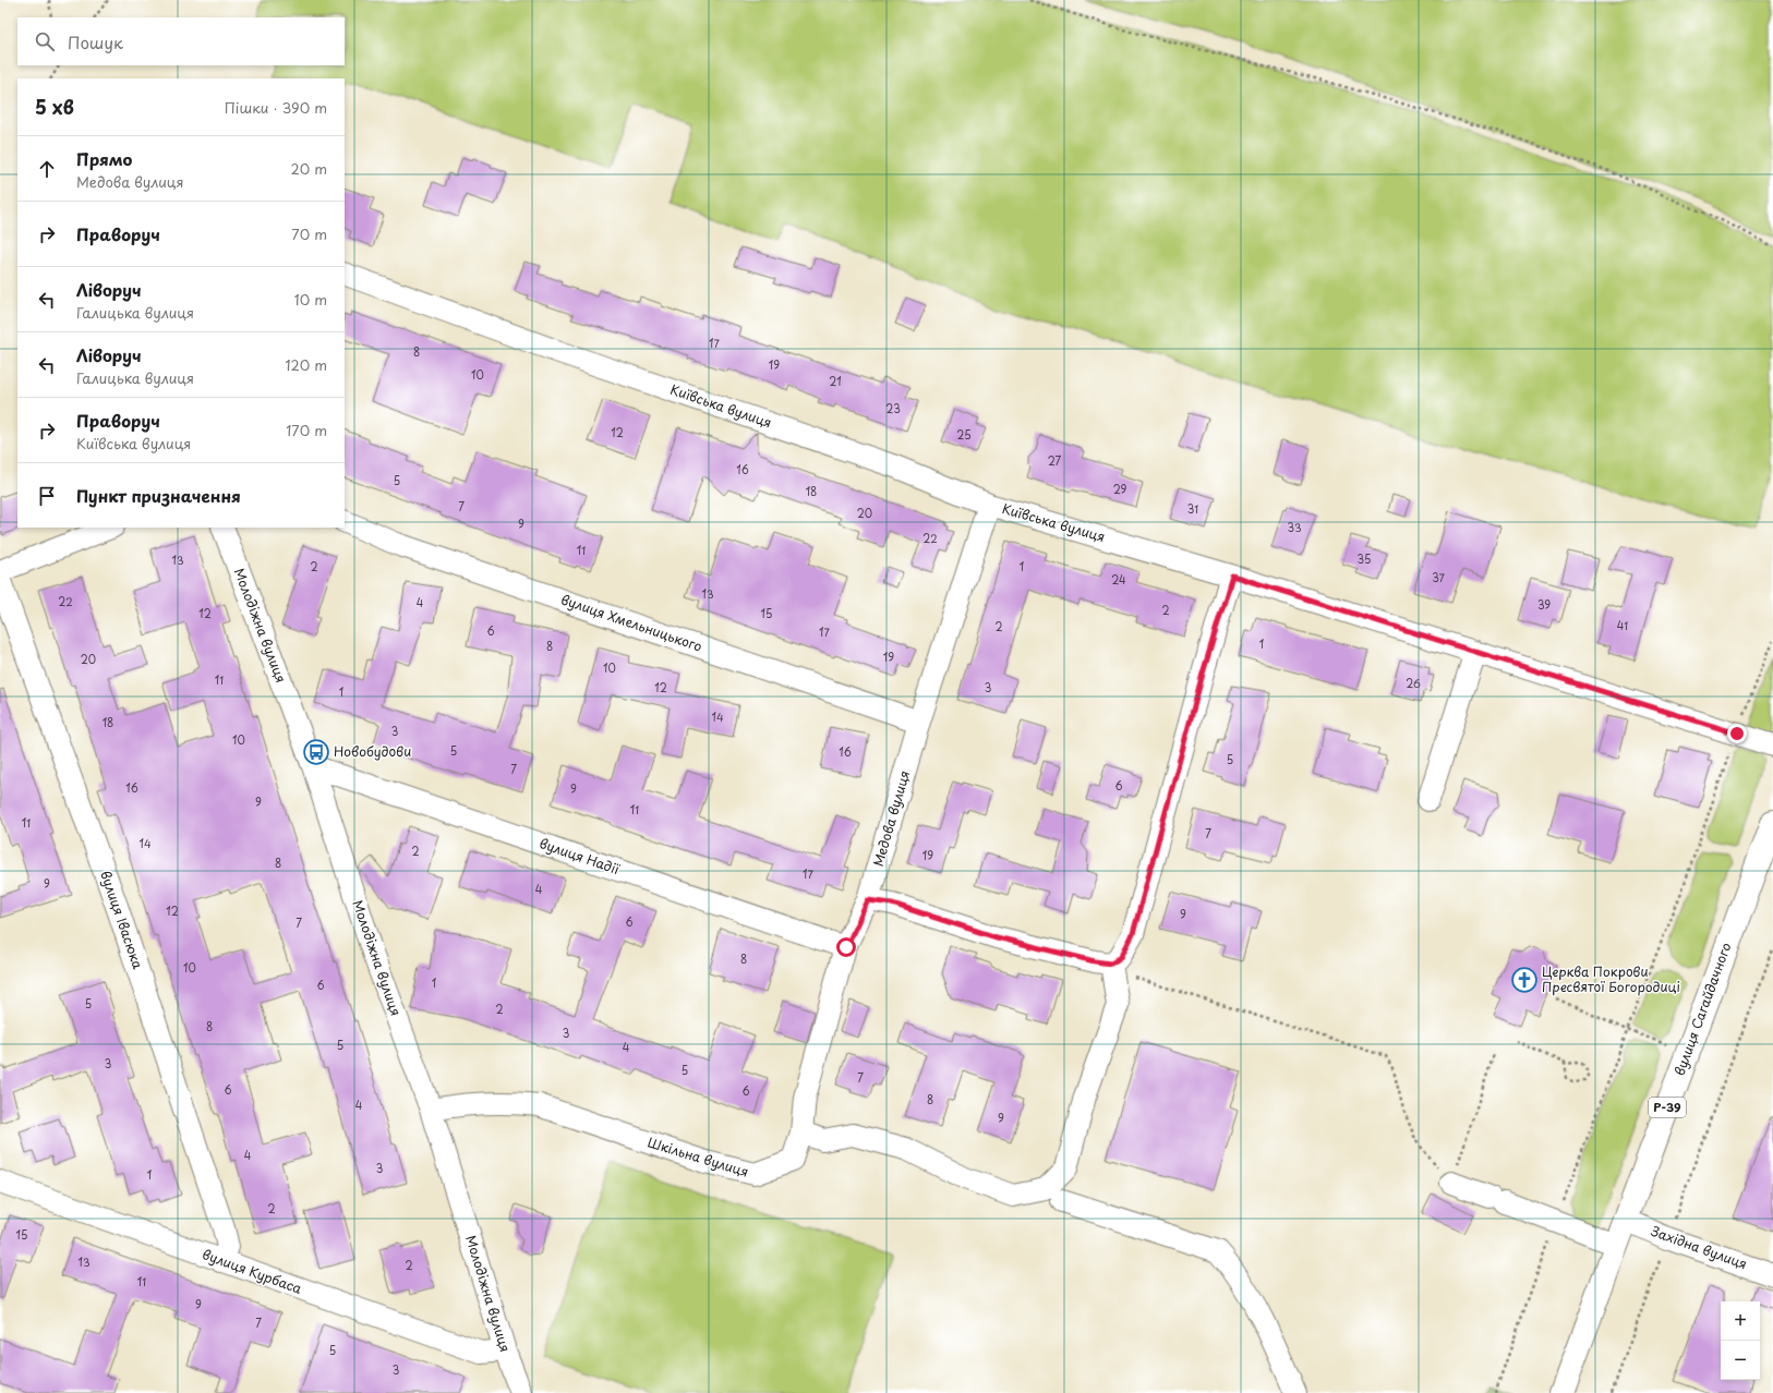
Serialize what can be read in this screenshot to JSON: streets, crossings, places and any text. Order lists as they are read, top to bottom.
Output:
{
  "streets": {
    "main road": ["вулиця Сагайдачного", "Р-39"],
    "street": [
      "Київська вулиця",
      "вулиця Хмельницького",
      "Молодіжна вулиця",
      "Медова вулиця",
      "вулиця Надії",
      "вулиця Івасюка",
      "Шкільна вулиця",
      "Західна вулиця",
      "вулиця Курбаса"
    ]
  },
  "crossings": [
    ["Київська вулиця", "Медова вулиця"],
    ["вулиця Хмельницького", "Медова вулиця"],
    ["Молодіжна вулиця", "вулиця Надії"],
    ["Молодіжна вулиця", "Шкільна вулиця"],
    ["Молодіжна вулиця", "вулиця Курбаса"],
    ["Медова вулиця", "вулиця Надії"],
    ["Медова вулиця", "Шкільна вулиця"],
    ["вулиця Івасюка", "вулиця Курбаса"],
    ["вулиця Сагайдачного", "Західна вулиця"]
  ],
  "places": {
    "bus stop": ["Новобудови"],
    "church": ["Церква Покрови Пресвятої Богородиці"]
  },
  "house_numbers": [
    "17",
    "8",
    "19",
    "10",
    "21",
    "23",
    "12",
    "25",
    "27",
    "16",
    "5",
    "29",
    "18",
    "7",
    "31",
    "20",
    "9",
    "33",
    "22",
    "11",
    "35",
    "13",
    "2",
    "1",
    "37",
    "24",
    "13",
    "22",
    "4",
    "39",
    "2",
    "12",
    "15",
    "41",
    "2",
    "6",
    "17",
    "1",
    "8",
    "19",
    "20",
    "10",
    "11",
    "26",
    "12",
    "3",
    "1",
    "14",
    "18",
    "3",
    "10",
    "5",
    "16",
    "5",
    "7",
    "6",
    "16",
    "9",
    "9",
    "11",
    "11",
    "7",
    "14",
    "2",
    "19",
    "8",
    "17",
    "9",
    "4",
    "12",
    "9",
    "6",
    "7",
    "8",
    "10",
    "1",
    "6",
    "5",
    "2",
    "8",
    "3",
    "5",
    "4",
    "3",
    "5",
    "7",
    "6",
    "6",
    "8",
    "4",
    "9",
    "4",
    "3",
    "1",
    "2",
    "15",
    "13",
    "2",
    "11",
    "9",
    "7",
    "5",
    "3"
  ],
  "page": {
    "search": "Пошук",
    "heading": ["5 хв", "Пішки · 390 m"],
    "list": [
      ["Прямо", "Медова вулиця", "20 m"],
      ["Праворуч", "70 m"],
      ["Ліворуч", "Галицька вулиця", "10 m"],
      ["Ліворуч", "Галицька вулиця", "120 m"],
      ["Праворуч", "Київська вулиця", "170 m"],
      "Пункт призначення"
    ],
    "map_buttons": ["+", "−"]
  }
}
